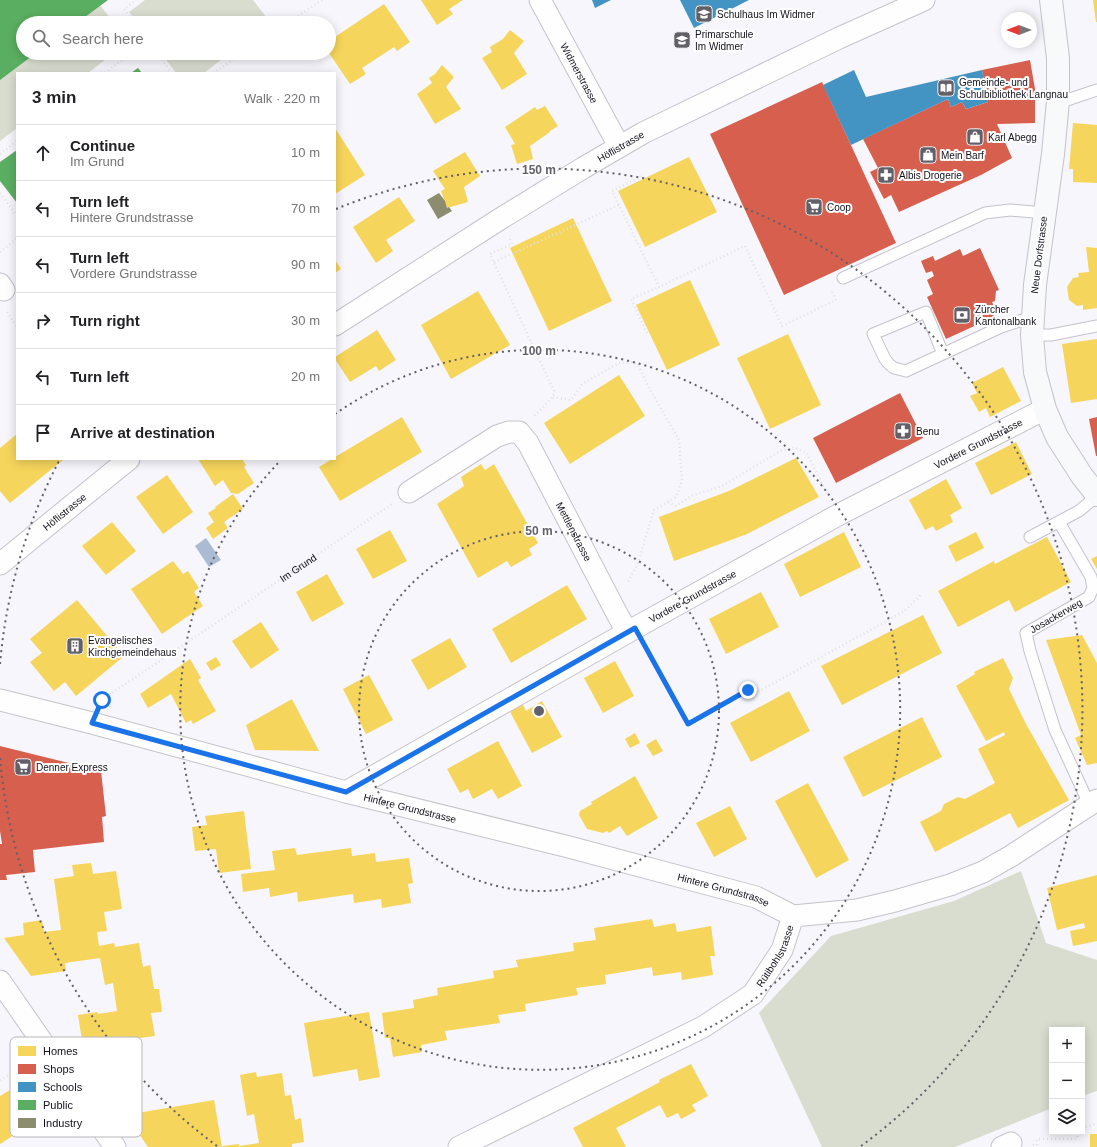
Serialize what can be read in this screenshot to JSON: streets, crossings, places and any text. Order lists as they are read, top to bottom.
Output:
{
  "streets": {
    "main road": ["Neue Dorfstrasse"],
    "street": [
      "Widmerstrasse",
      "Höflistrasse",
      "Vordere Grundstrasse",
      "Mettlenstrasse",
      "Hintere Grundstrasse",
      "Rütibohlstrasse"
    ],
    "lane": ["Josackerweg"],
    "path": ["Im Grund"]
  },
  "crossings": [
    ["Widmerstrasse", "Höflistrasse"],
    ["Neue Dorfstrasse", "Vordere Grundstrasse"],
    ["Vordere Grundstrasse", "Mettlenstrasse"],
    ["Vordere Grundstrasse", "Hintere Grundstrasse"],
    ["Im Grund", "Hintere Grundstrasse"],
    ["Josackerweg", "Rütibohlstrasse"],
    ["Hintere Grundstrasse", "Rütibohlstrasse"]
  ],
  "places": {
    "school or university": ["Schulhaus Im Widmer", "Primarschule Im Widmer"],
    "library": ["Gemeinde- und Schulbibliothek Langnau"],
    "shop": ["Karl Abegg", "Mein Barf"],
    "pharmacy": ["Albis Drogerie", "Benu"],
    "supermarket": ["Coop", "Denner Express"],
    "bank": ["Zürcher Kantonalbank"],
    "building": ["Evangelisches Kirchgemeindehaus"]
  },
  "legend": [
    "Homes",
    "Shops",
    "Schools",
    "Public",
    "Industry"
  ],
  "north": "left",
  "page": {
    "search": "Search here",
    "heading": ["3 min", "Walk · 220 m"],
    "list": [
      ["Continue", "Im Grund", "10 m"],
      ["Turn left", "Hintere Grundstrasse", "70 m"],
      ["Turn left", "Vordere Grundstrasse", "90 m"],
      ["Turn right", "30 m"],
      ["Turn left", "20 m"],
      "Arrive at destination"
    ],
    "map_buttons": ["+", "−"]
  },
  "rings": ["150 m", "100 m", "50 m"]
}
